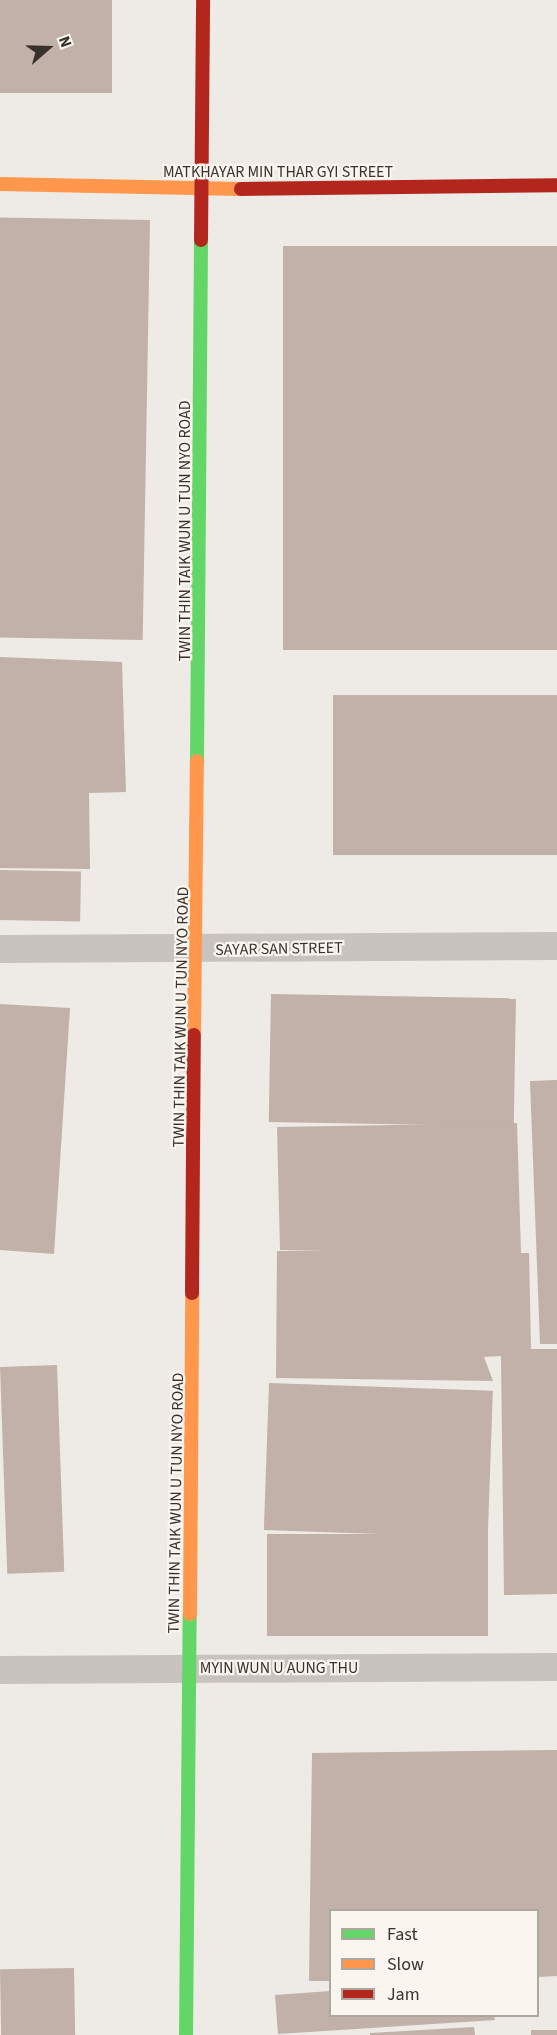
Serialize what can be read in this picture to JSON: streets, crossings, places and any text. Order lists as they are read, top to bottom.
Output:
{
  "streets": {
    "street": [
      "MATKHAYAR MIN THAR GYI STREET",
      "TWIN THIN TAIK WUN U TUN NYO ROAD",
      "SAYAR SAN STREET",
      "MYIN WUN U AUNG THU"
    ]
  },
  "crossings": [
    ["MATKHAYAR MIN THAR GYI STREET", "TWIN THIN TAIK WUN U TUN NYO ROAD"],
    ["TWIN THIN TAIK WUN U TUN NYO ROAD", "SAYAR SAN STREET"],
    ["TWIN THIN TAIK WUN U TUN NYO ROAD", "MYIN WUN U AUNG THU"]
  ],
  "legend": ["Fast", "Slow", "Jam"],
  "north": "right"
}
